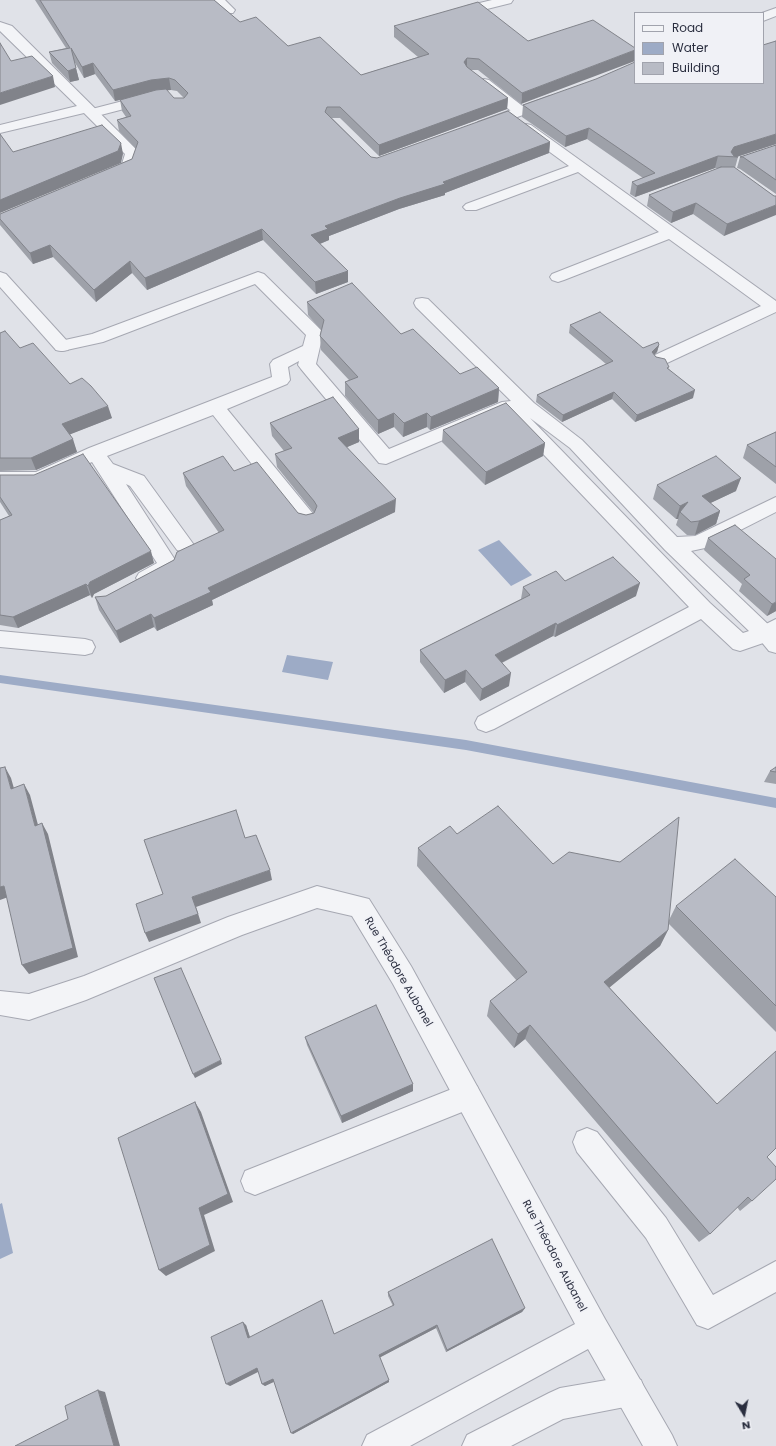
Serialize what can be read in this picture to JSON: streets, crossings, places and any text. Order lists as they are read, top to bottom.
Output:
{
  "streets": {
    "street": ["Rue Théodore Aubanel"]
  },
  "legend": ["Road", "Water", "Building"],
  "north": "bottom"
}
